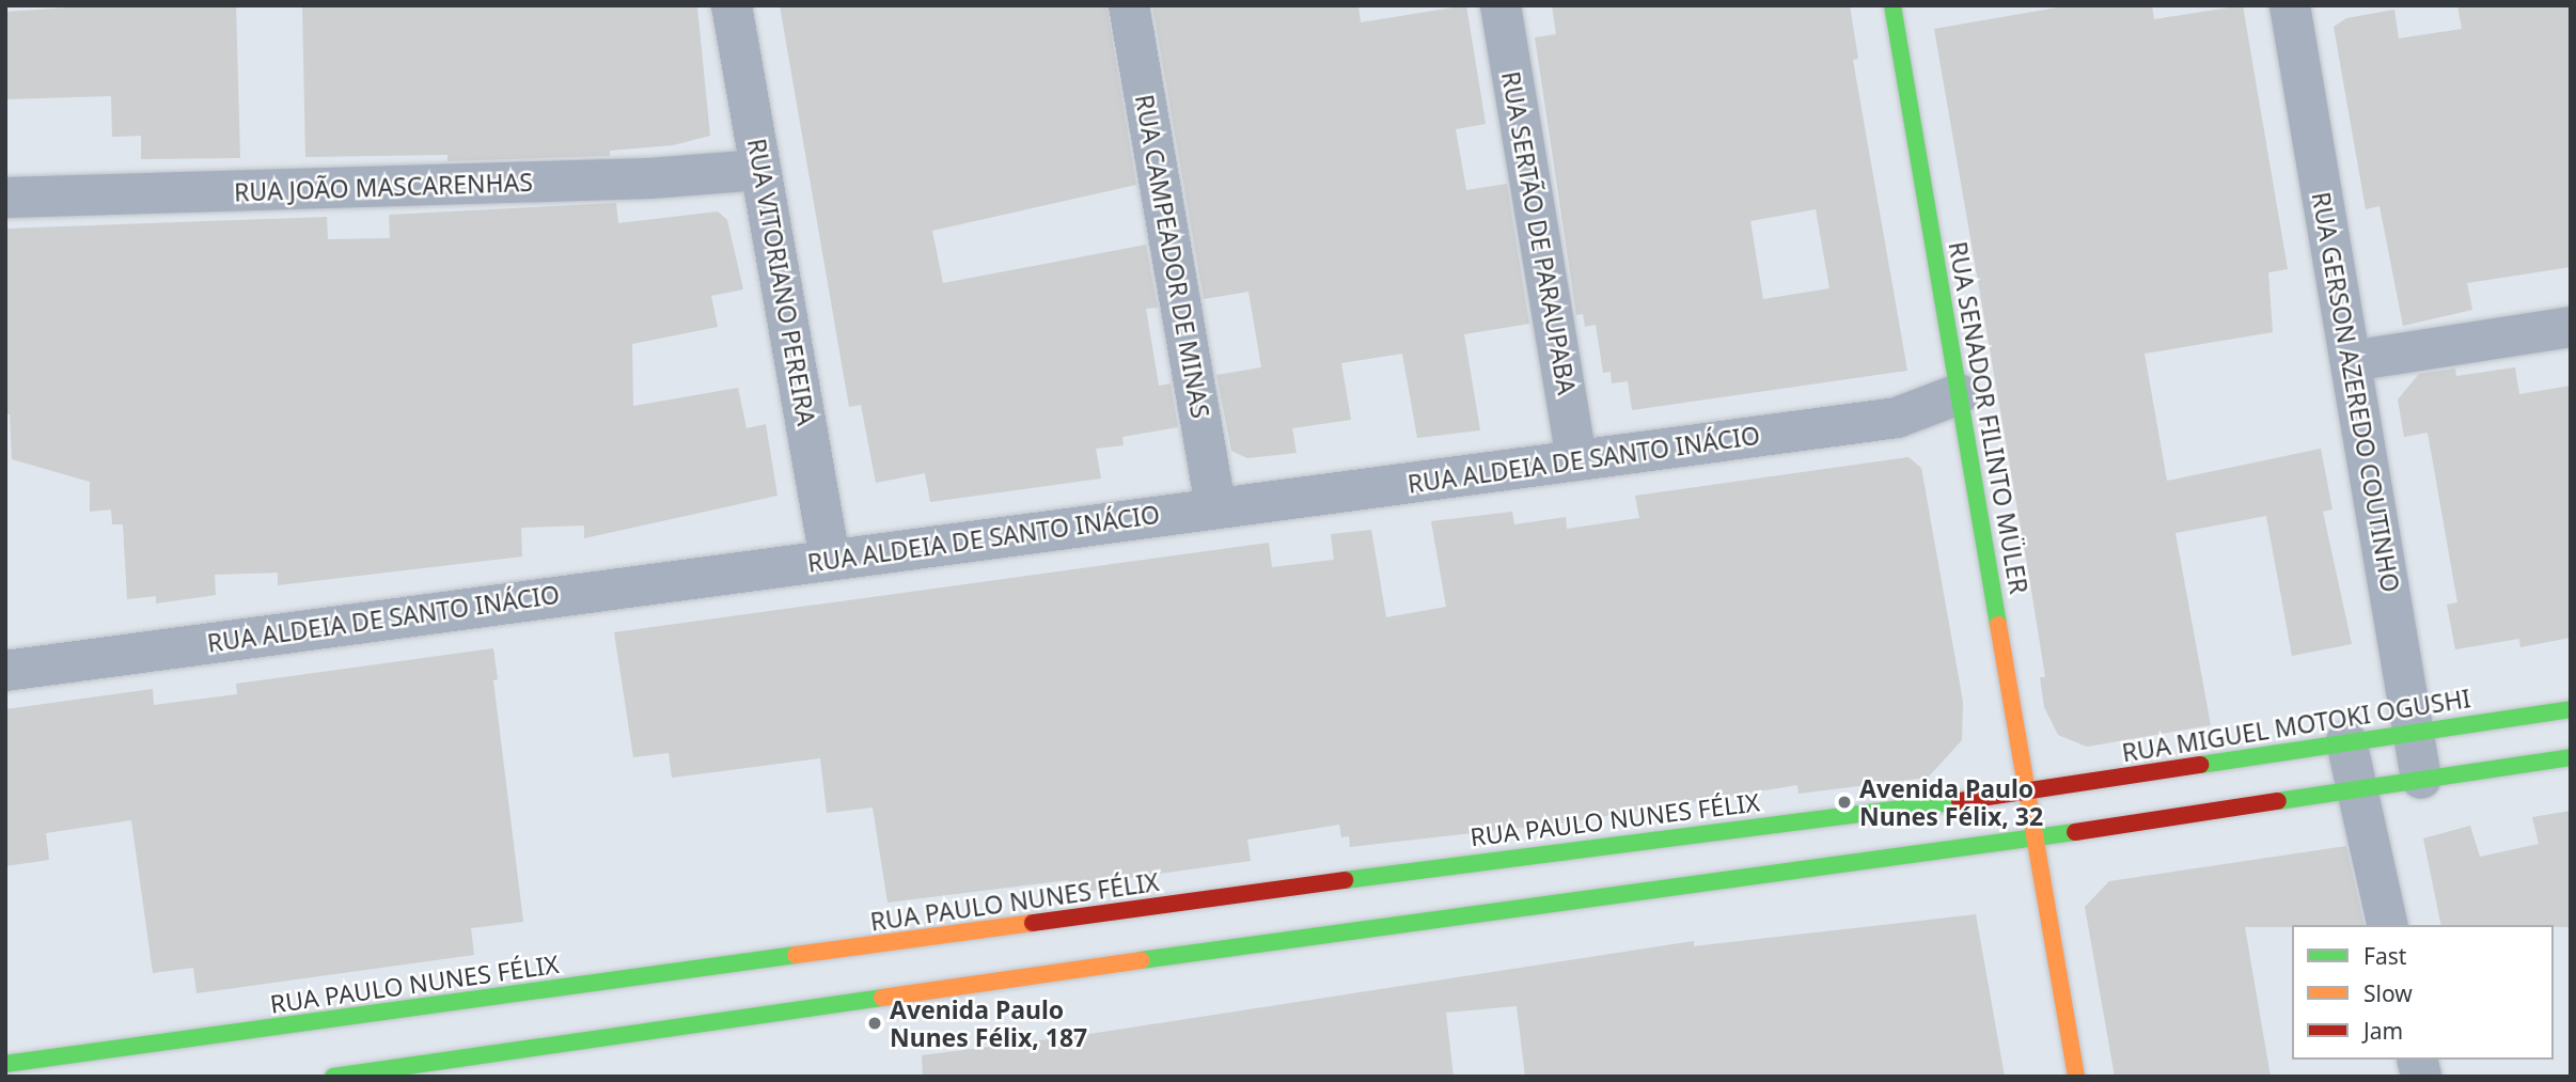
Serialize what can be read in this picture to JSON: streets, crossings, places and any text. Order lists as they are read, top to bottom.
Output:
{
  "streets": {
    "main road": ["RUA SENADOR FILINTO MÜLER", "RUA MIGUEL MOTOKI OGUSHI", "RUA PAULO NUNES FÉLIX"],
    "street": [
      "RUA JOÃO MASCARENHAS",
      "RUA SERTÃO DE PARAUPABA",
      "RUA CAMPEADOR DE MINAS",
      "RUA VITORIANO PEREIRA",
      "RUA GERSON AZEREDO COUTINHO",
      "RUA ALDEIA DE SANTO INÁCIO"
    ]
  },
  "crossings": [
    ["RUA JOÃO MASCARENHAS", "RUA VITORIANO PEREIRA"],
    ["RUA SERTÃO DE PARAUPABA", "RUA ALDEIA DE SANTO INÁCIO"],
    ["RUA CAMPEADOR DE MINAS", "RUA ALDEIA DE SANTO INÁCIO"],
    ["RUA VITORIANO PEREIRA", "RUA ALDEIA DE SANTO INÁCIO"],
    ["RUA GERSON AZEREDO COUTINHO", "RUA MIGUEL MOTOKI OGUSHI"],
    ["RUA SENADOR FILINTO MÜLER", "RUA ALDEIA DE SANTO INÁCIO"],
    ["RUA SENADOR FILINTO MÜLER", "RUA MIGUEL MOTOKI OGUSHI"],
    ["RUA SENADOR FILINTO MÜLER", "RUA PAULO NUNES FÉLIX"],
    ["RUA MIGUEL MOTOKI OGUSHI", "RUA PAULO NUNES FÉLIX"]
  ],
  "places": ["Avenida Paulo Nunes Félix, 32", "Avenida Paulo Nunes Félix, 187"],
  "legend": ["Fast", "Slow", "Jam"]
}
